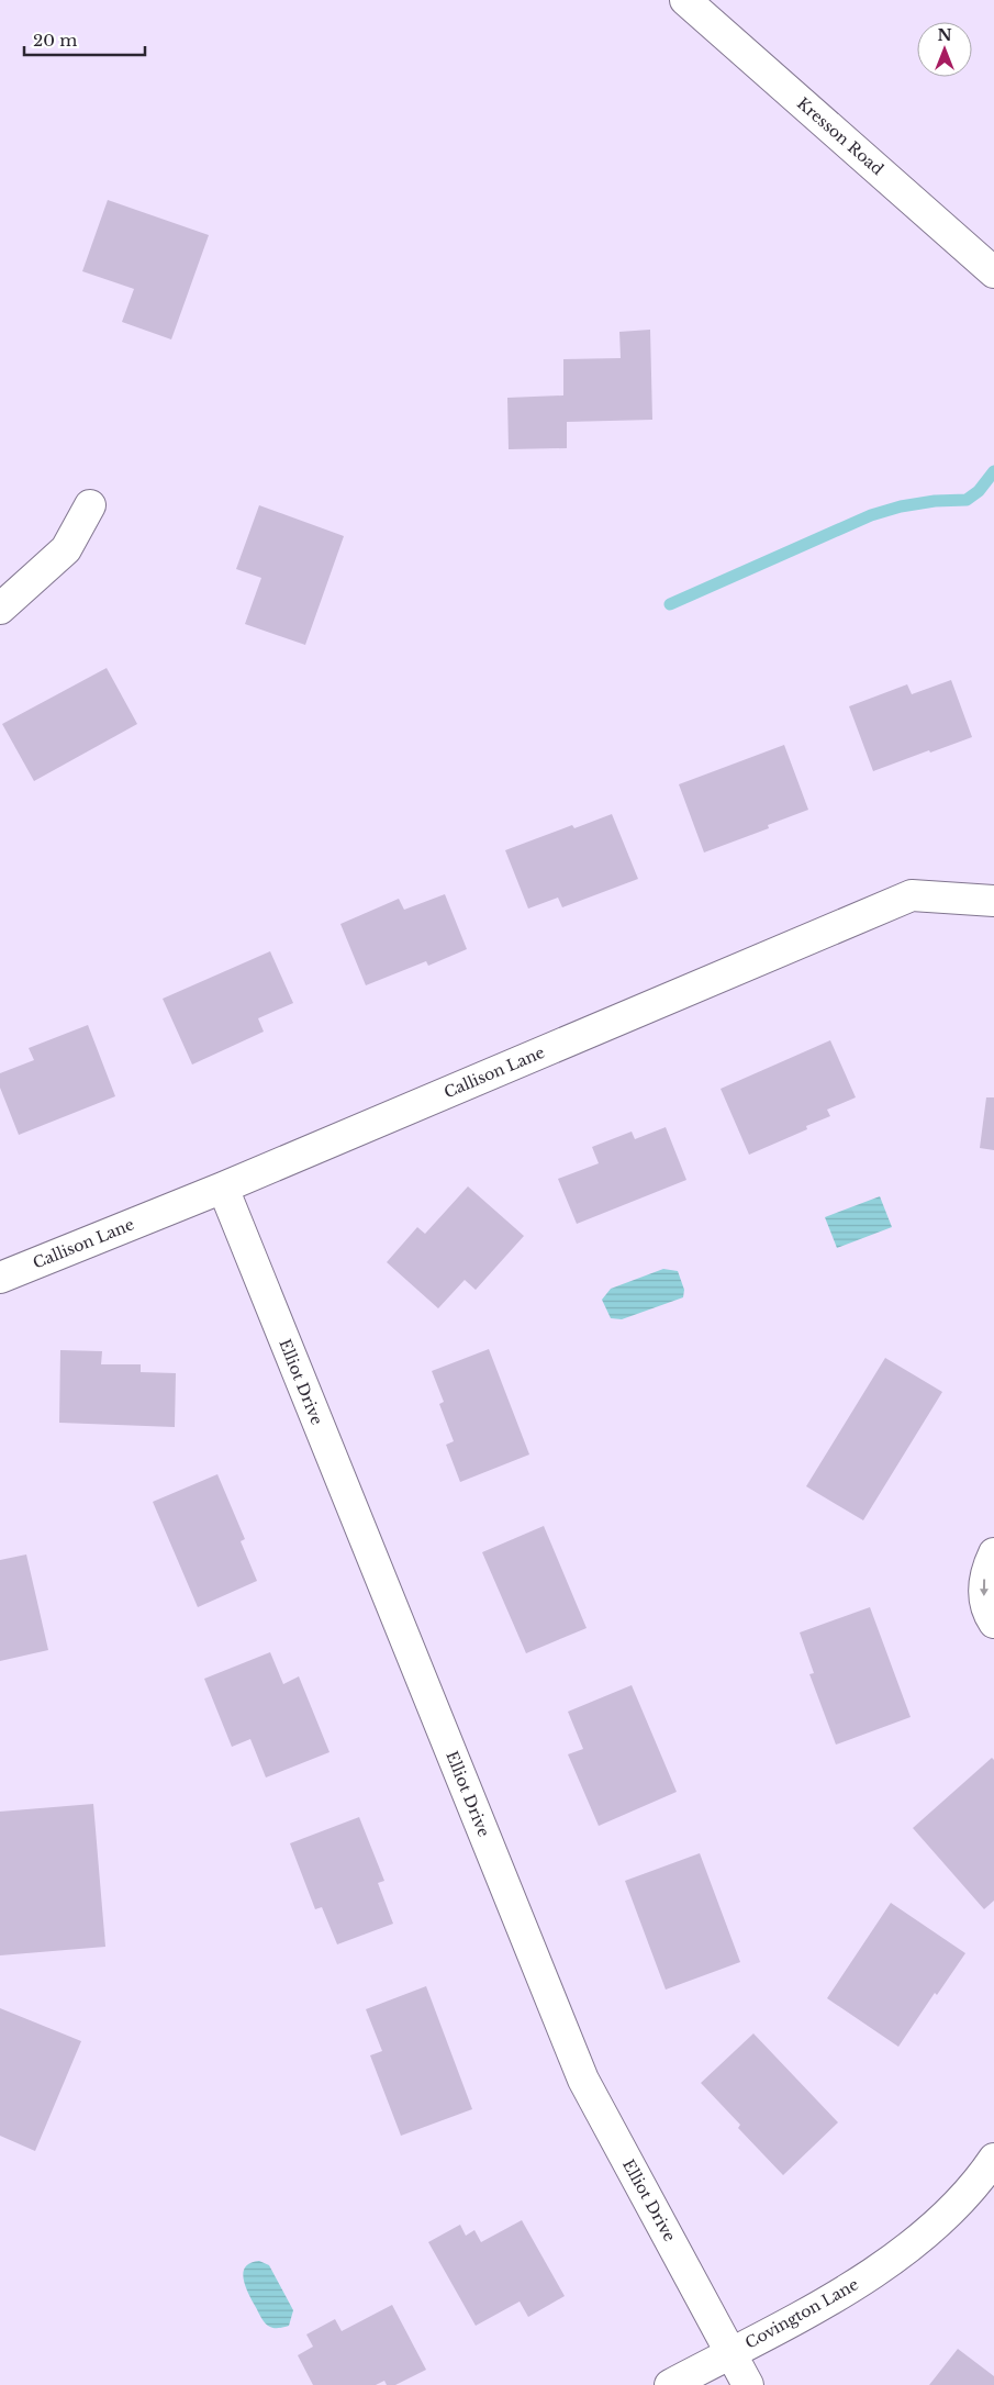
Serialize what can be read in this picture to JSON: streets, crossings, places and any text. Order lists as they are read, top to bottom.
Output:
{
  "streets": {
    "street": [
      "Kresson Road",
      "Callison Lane",
      "Elliot Drive",
      "Covington Lane"
    ]
  },
  "crossings": [
    ["Callison Lane", "Elliot Drive"],
    ["Elliot Drive", "Covington Lane"]
  ],
  "scale_bar": "20 m",
  "north": "top"
}
